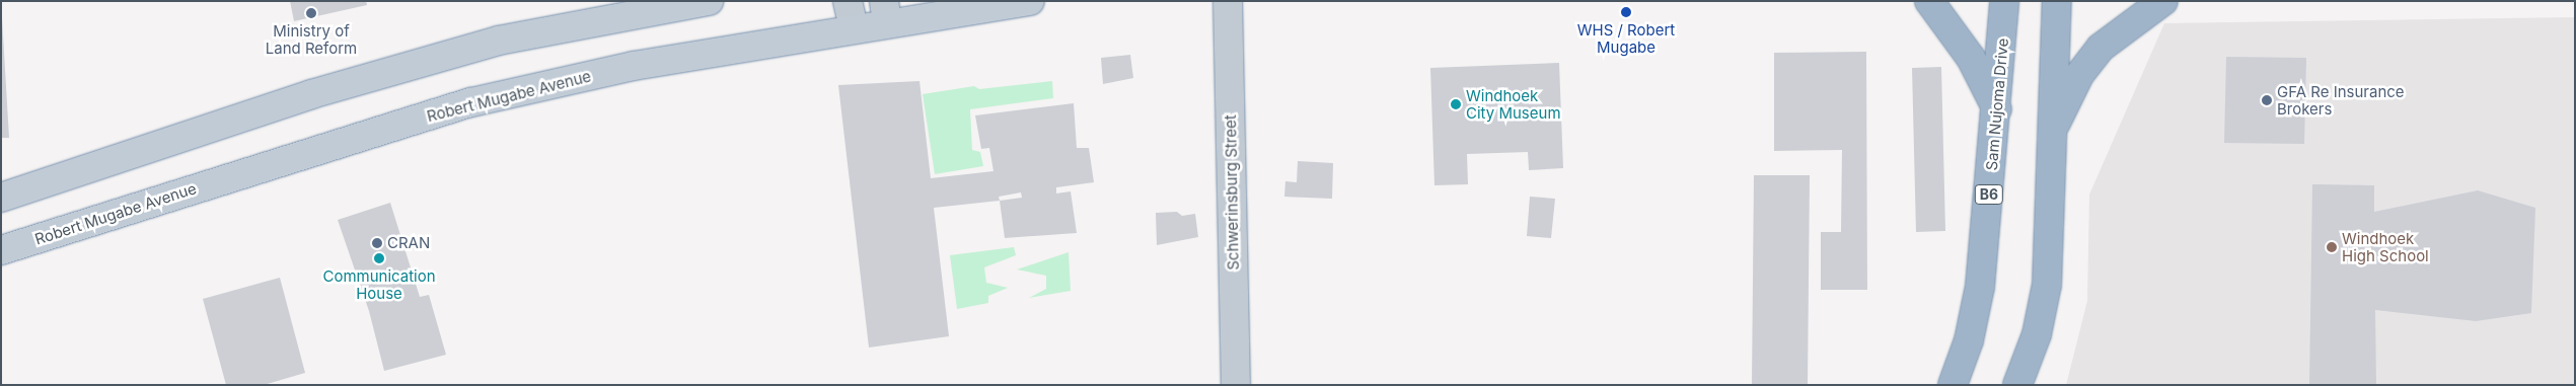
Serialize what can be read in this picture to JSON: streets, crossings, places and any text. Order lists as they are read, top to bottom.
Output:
{
  "streets": {
    "highway": ["Sam Nujoma Drive", "B6"],
    "main road": ["Robert Mugabe Avenue"],
    "street": ["Schwerinsburg Street"]
  },
  "places": [
    "WHS / Robert Mugabe",
    "Ministry of Land Reform",
    "GFA Re Insurance Brokers",
    "Windhoek City Museum",
    "CRAN",
    "Windhoek High School",
    "Communication House"
  ]
}
